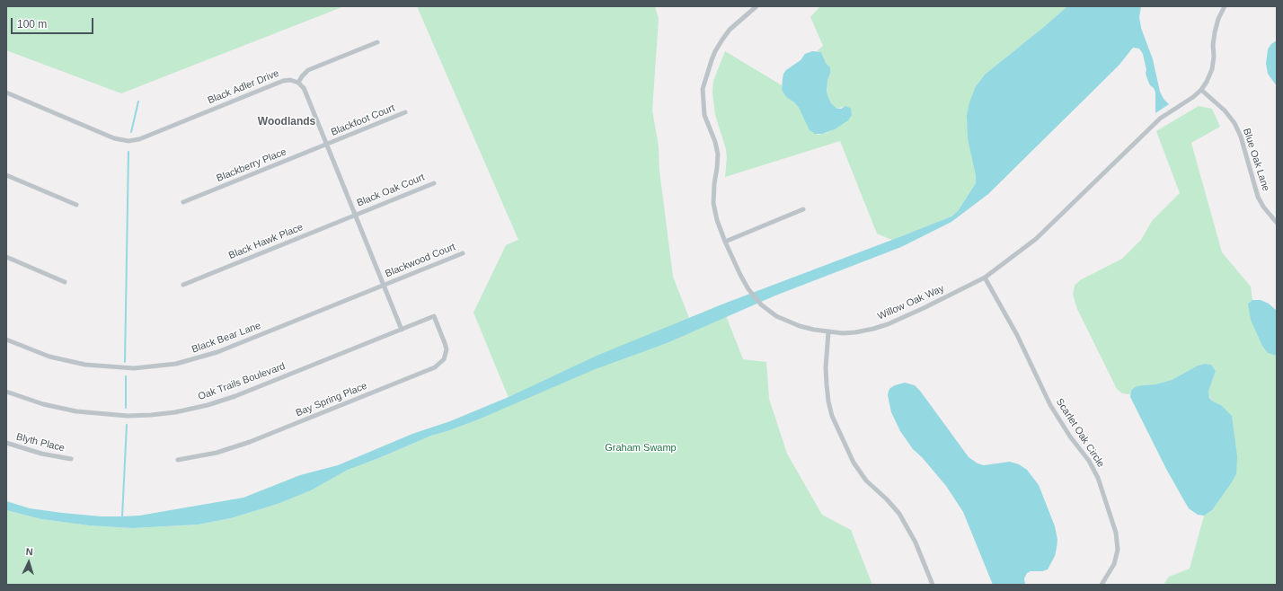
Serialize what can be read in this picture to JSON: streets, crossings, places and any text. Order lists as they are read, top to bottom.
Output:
{
  "streets": {
    "street": [
      "Black Adler Drive",
      "Blackfoot Court",
      "Blue Oak Lane",
      "Blackberry Place",
      "Black Oak Court",
      "Black Hawk Place",
      "Blackwood Court",
      "Willow Oak Way",
      "Black Bear Lane",
      "Oak Trails Boulevard",
      "Bay Spring Place",
      "Scarlet Oak Circle",
      "Blyth Place"
    ]
  },
  "crossings": [
    ["Blackfoot Court", "Blackberry Place"],
    ["Blue Oak Lane", "Willow Oak Way"],
    ["Black Oak Court", "Black Hawk Place"],
    ["Blackwood Court", "Black Bear Lane"],
    ["Willow Oak Way", "Scarlet Oak Circle"],
    ["Oak Trails Boulevard", "Bay Spring Place"]
  ],
  "districts": ["Woodlands"],
  "parks": ["Graham Swamp"],
  "scale_bar": "100 m",
  "north": "top"
}
